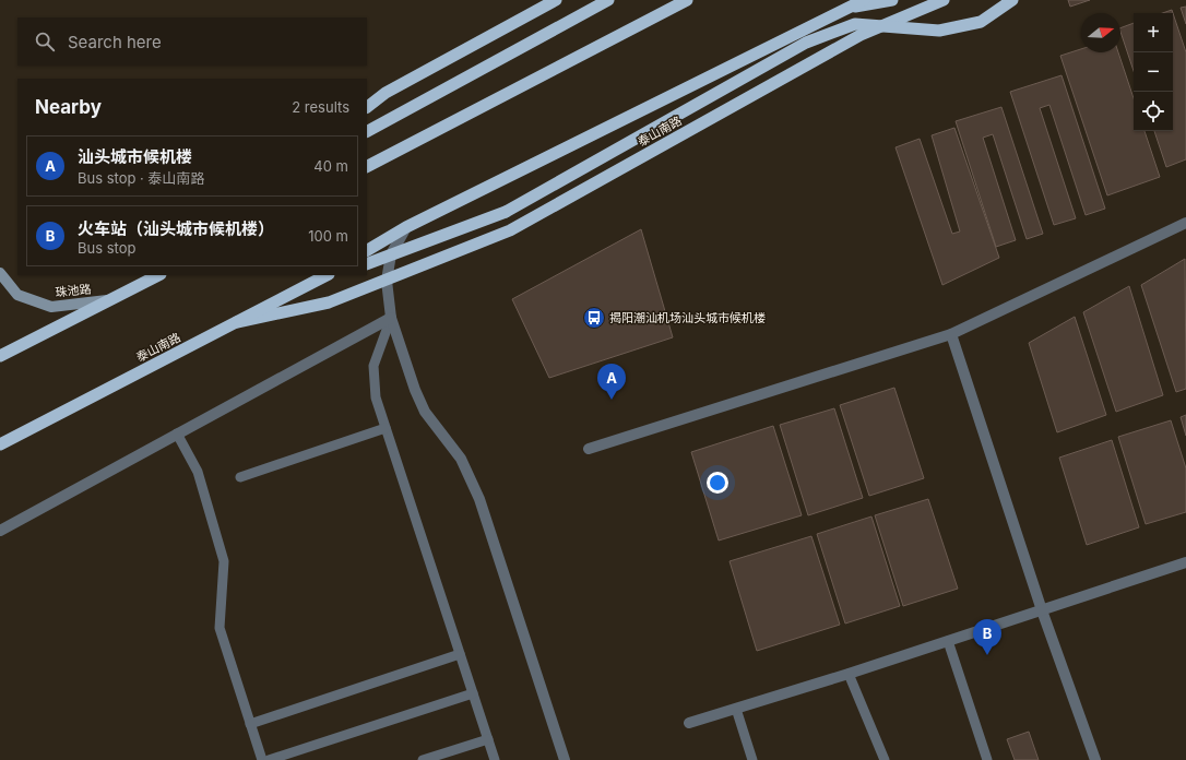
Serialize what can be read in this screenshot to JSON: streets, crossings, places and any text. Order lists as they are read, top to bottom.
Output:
{
  "streets": {
    "highway": ["泰山南路"],
    "main road": ["珠池路"]
  },
  "places": {
    "bus stop": ["揭阳潮汕机场汕头城市候机楼"]
  },
  "north": "right",
  "page": {
    "map_buttons": ["+", "−"],
    "search": "Search here",
    "heading": ["Nearby", "2 results"],
    "list": [
      {
        "mark": "A",
        "name": "汕头城市候机楼",
        "note": "Bus stop · 泰山南路",
        "value": "40 m"
      },
      {
        "mark": "B",
        "name": "火车站（汕头城市候机楼）",
        "note": "Bus stop",
        "value": "100 m"
      }
    ],
    "pins": ["A", "B"]
  }
}
